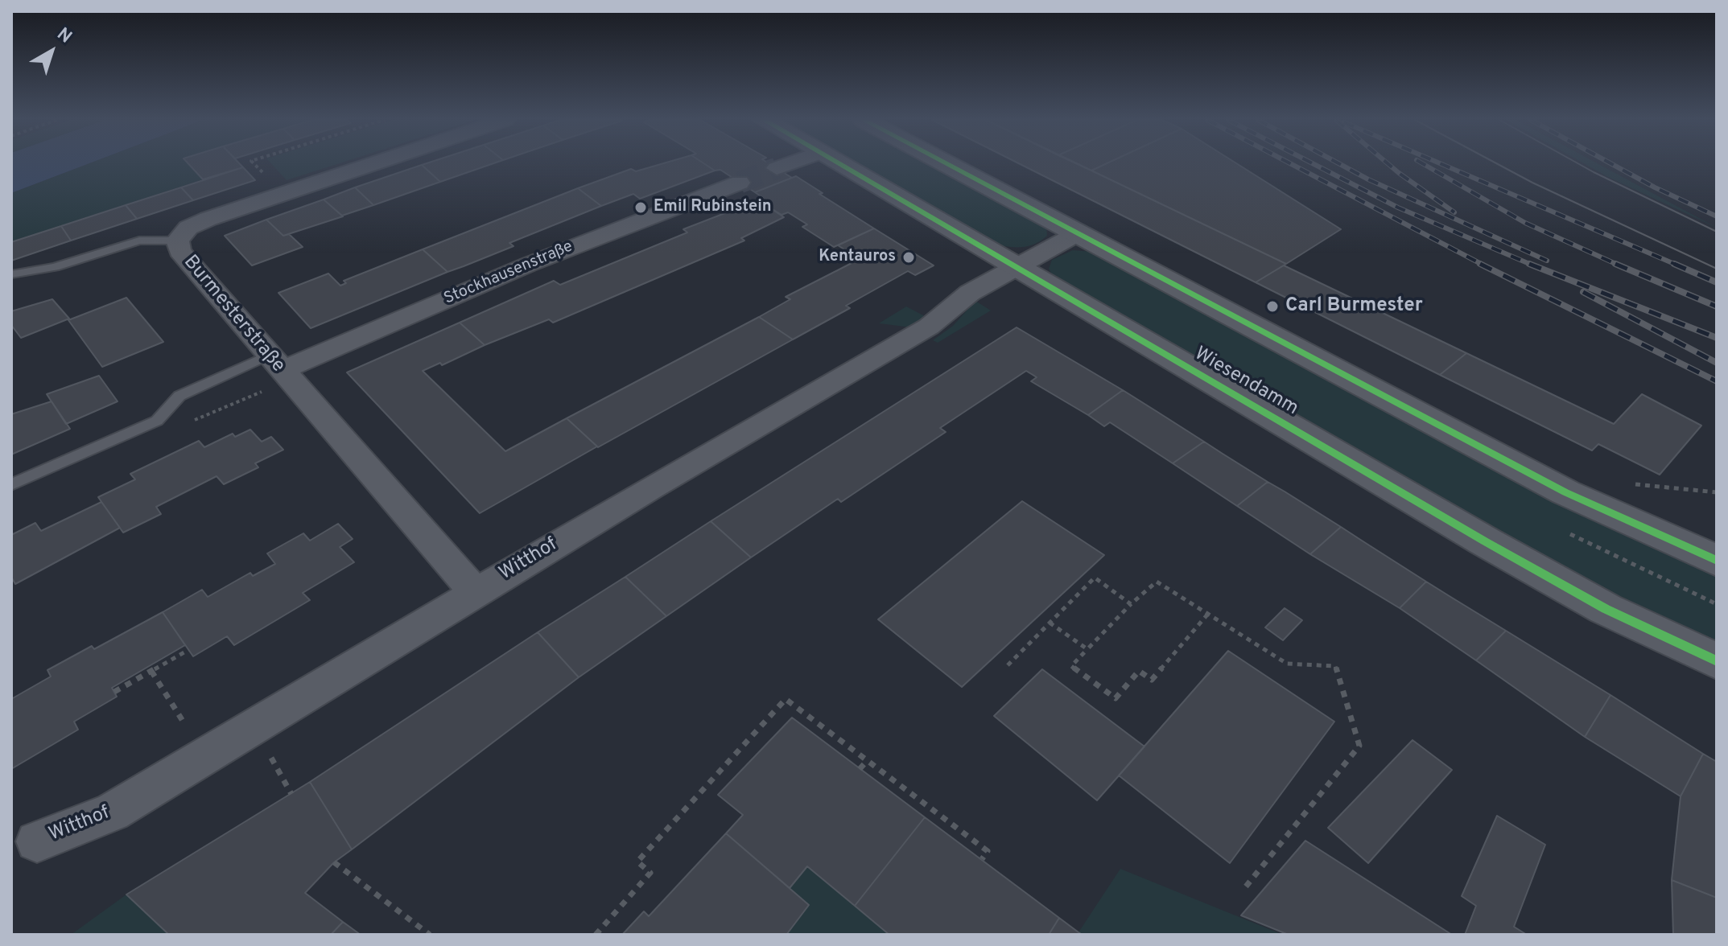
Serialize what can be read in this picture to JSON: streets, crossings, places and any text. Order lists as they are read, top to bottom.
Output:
{
  "streets": {
    "street": [
      "Stockhausenstraße",
      "Burmesterstraße",
      "Wiesendamm",
      "Witthof"
    ]
  },
  "crossings": [
    ["Stockhausenstraße", "Burmesterstraße"],
    ["Burmesterstraße", "Witthof"],
    ["Wiesendamm", "Witthof"]
  ],
  "places": ["Emil Rubinstein", "Kentauros", "Carl Burmester"],
  "north": "top right"
}
